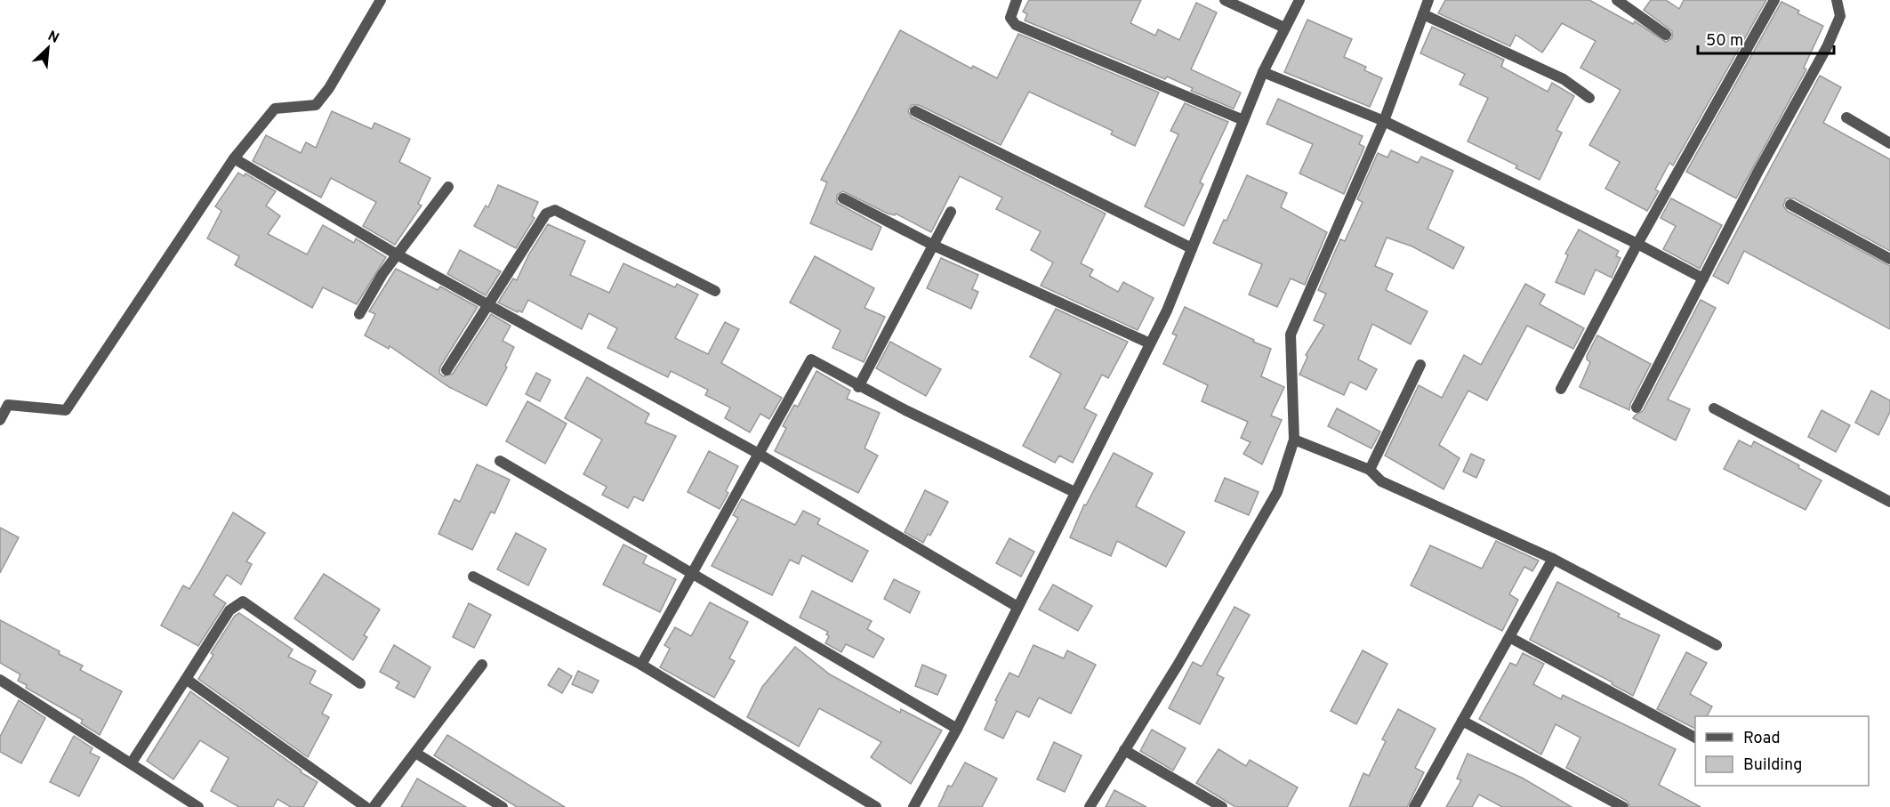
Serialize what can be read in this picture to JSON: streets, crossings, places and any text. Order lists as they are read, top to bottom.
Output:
{
  "legend": ["Road", "Building"],
  "scale_bar": "50 m",
  "north": "top right"
}
